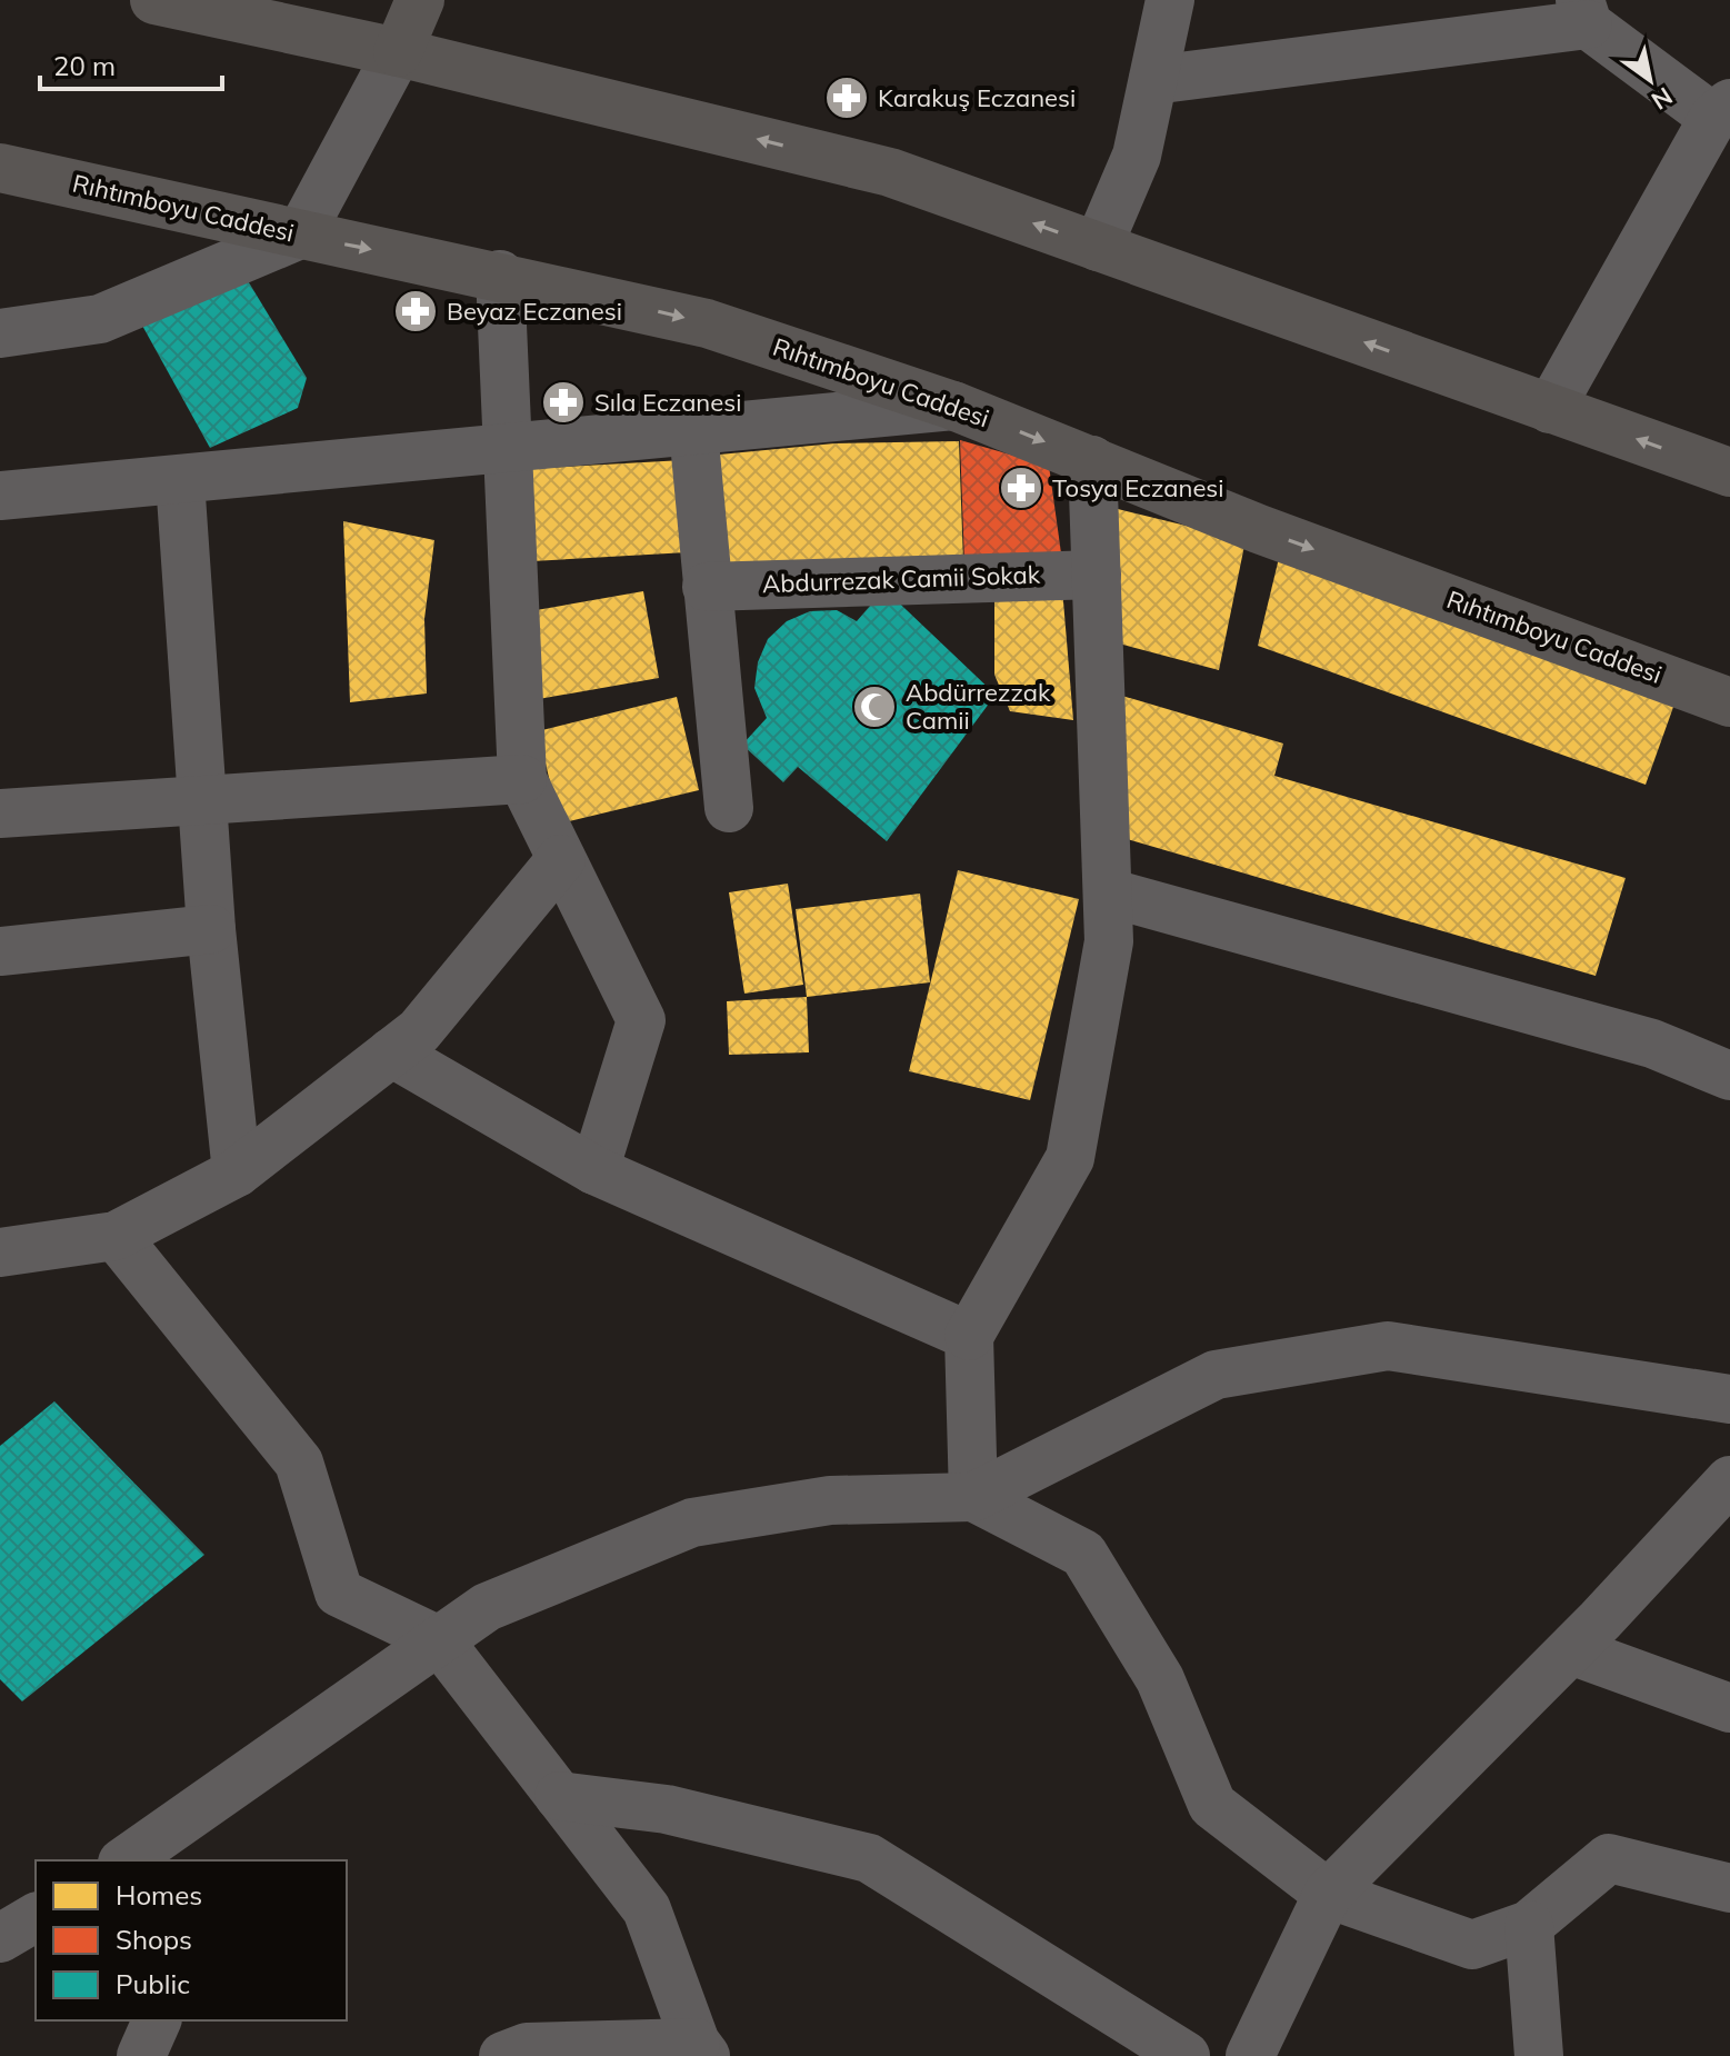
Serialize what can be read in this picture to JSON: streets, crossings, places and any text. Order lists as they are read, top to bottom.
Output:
{
  "streets": {
    "street": ["Rıhtımboyu Caddesi", "Abdurrezak Camii Sokak"]
  },
  "places": {
    "pharmacy": [
      "Karakuş Eczanesi",
      "Beyaz Eczanesi",
      "Sıla Eczanesi",
      "Tosya Eczanesi"
    ],
    "mosque": ["Abdürrezzak Camii"]
  },
  "legend": ["Homes", "Shops", "Public"],
  "scale_bar": "20 m",
  "north": "bottom right"
}
